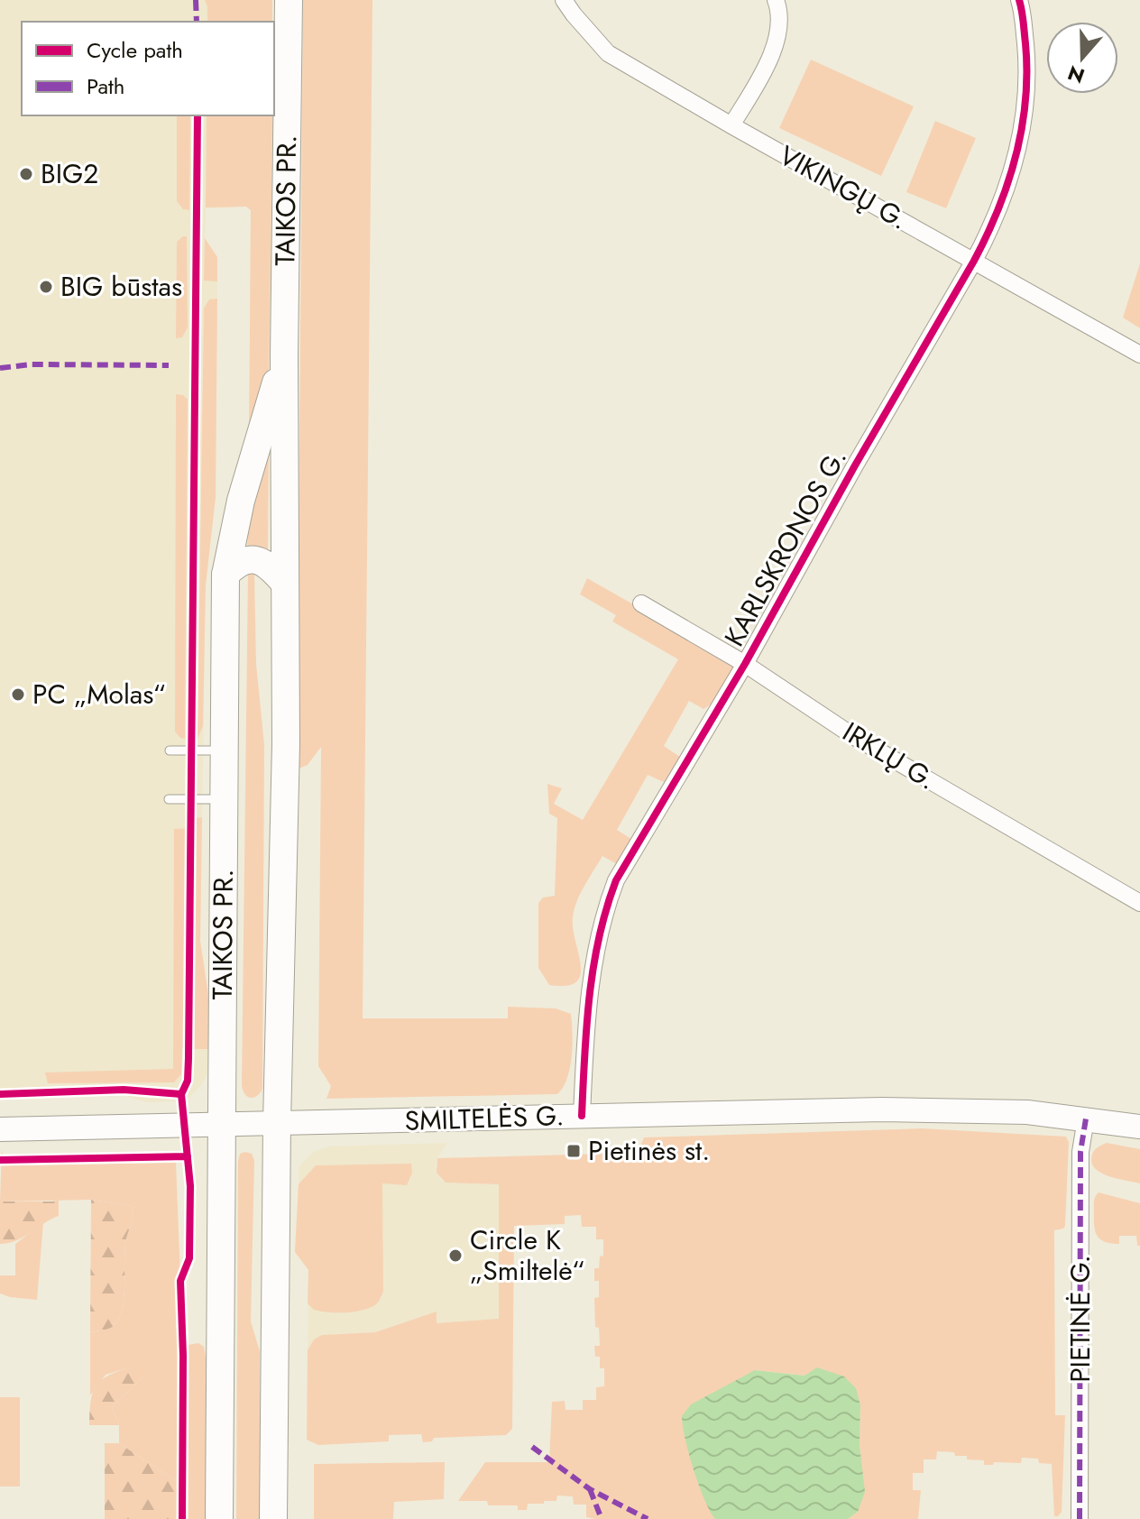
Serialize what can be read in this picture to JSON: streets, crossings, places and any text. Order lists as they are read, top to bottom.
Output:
{
  "streets": {
    "main road": ["TAIKOS PR."],
    "street": [
      "VIKINGŲ G.",
      "KARLSKRONOS G.",
      "IRKLŲ G.",
      "SMILTELĖS G.",
      "PIETINĖ G."
    ]
  },
  "crossings": [
    ["VIKINGŲ G.", "KARLSKRONOS G."],
    ["TAIKOS PR.", "SMILTELĖS G."],
    ["KARLSKRONOS G.", "IRKLŲ G."],
    ["KARLSKRONOS G.", "SMILTELĖS G."],
    ["SMILTELĖS G.", "PIETINĖ G."]
  ],
  "places": {
    "other": [
      "BIG2",
      "BIG būstas",
      "PC „Molas“",
      "Circle K „Smiltelė“"
    ],
    "transit": ["Pietinės st."]
  },
  "legend": ["Cycle path", "Path"],
  "north": "bottom"
}
